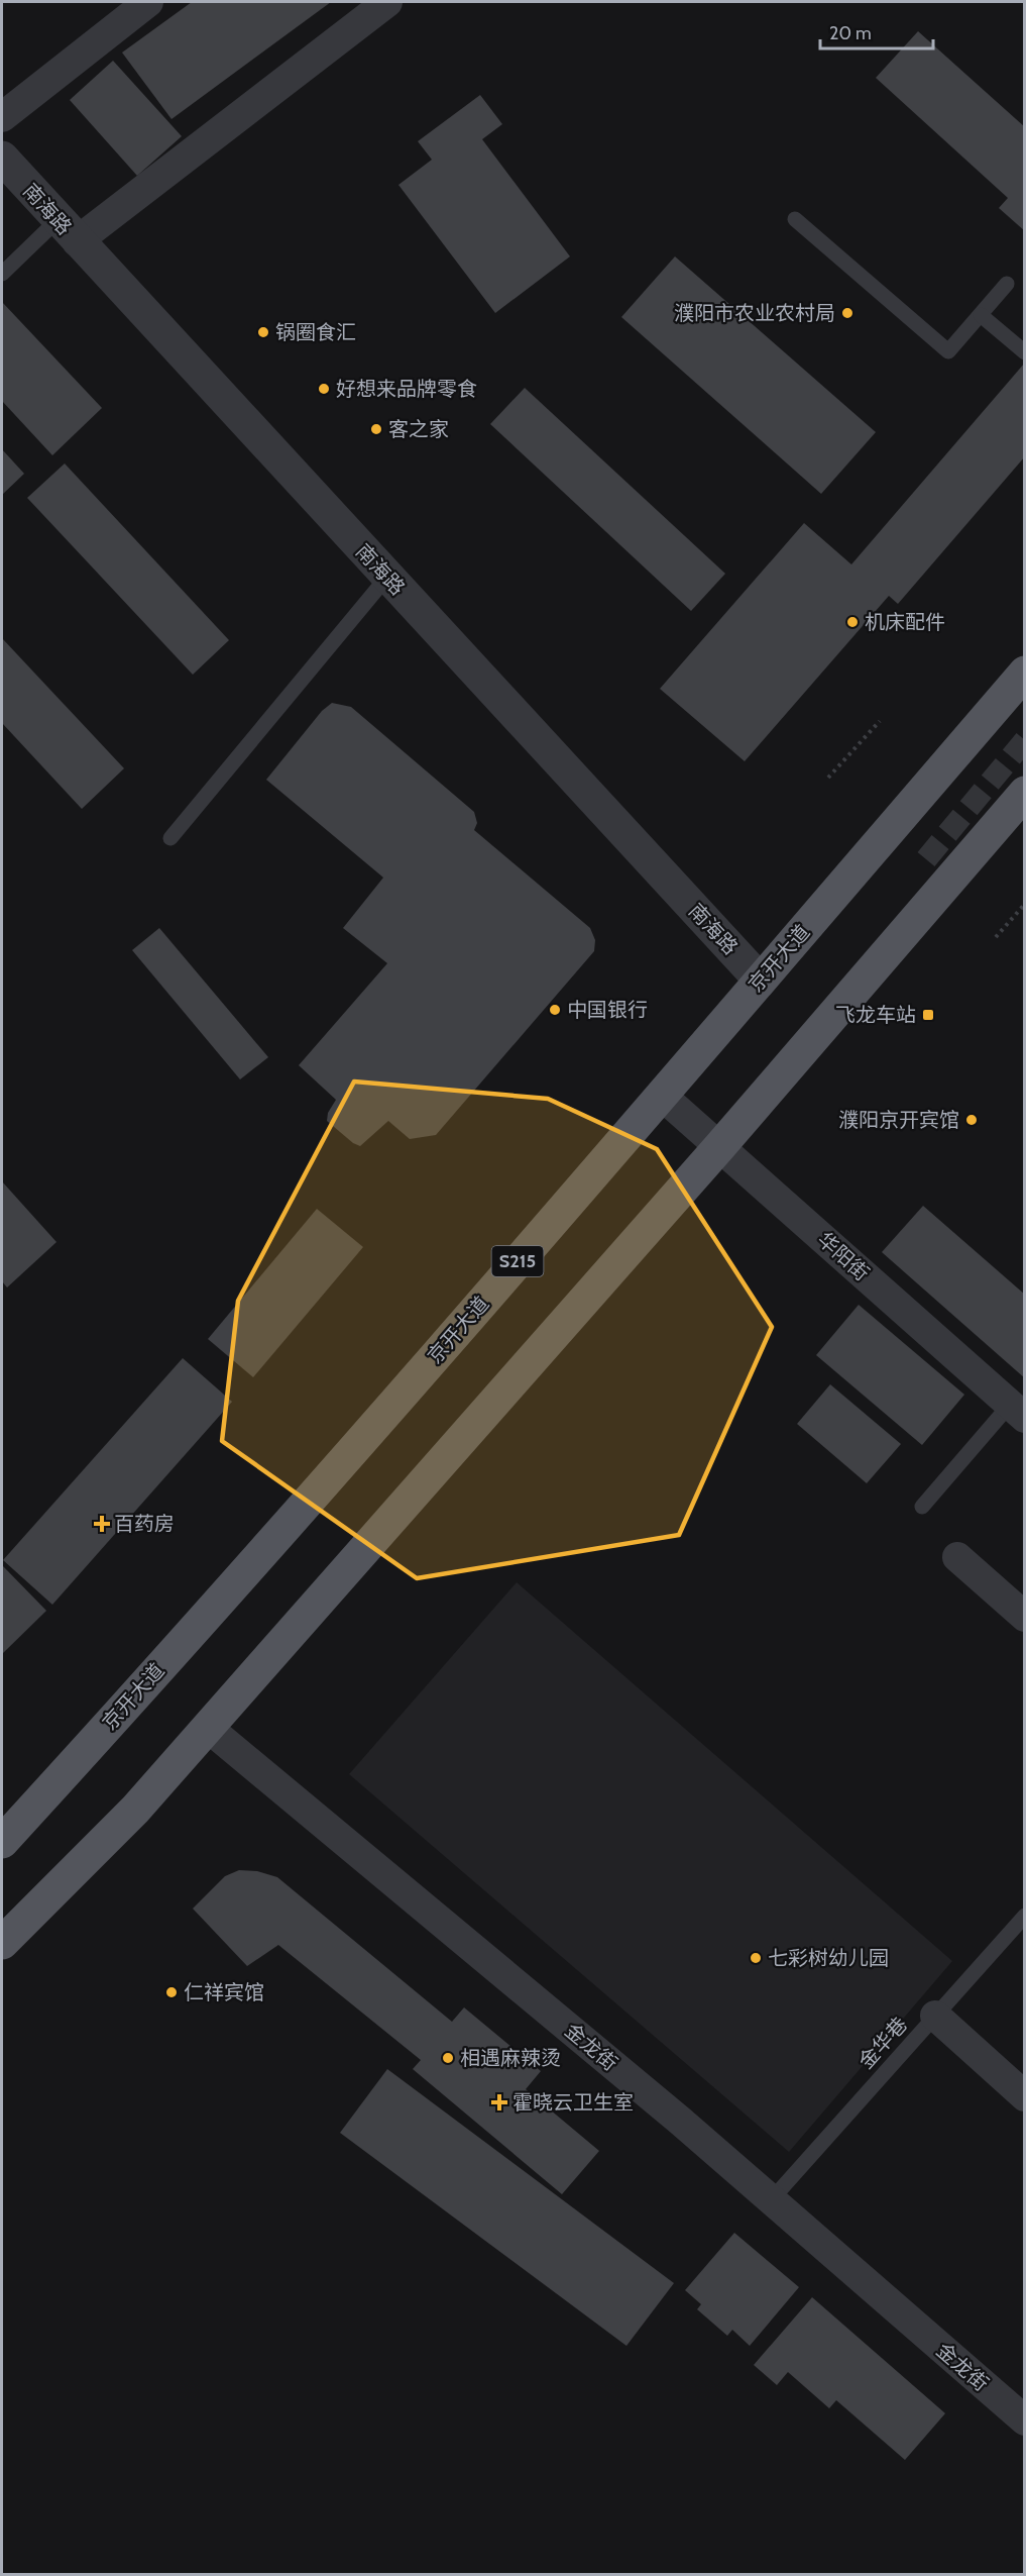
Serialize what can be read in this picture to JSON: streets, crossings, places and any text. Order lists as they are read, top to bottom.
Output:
{
  "streets": {
    "main road": ["京开大道", "S215"],
    "street": ["南海路", "华阳街", "金龙街"],
    "lane": ["金华巷"]
  },
  "crossings": [
    ["南海路", "京开大道"],
    ["京开大道", "华阳街"],
    ["金华巷", "金龙街"]
  ],
  "places": {
    "other": [
      "濮阳市农业农村局",
      "锅圈食汇",
      "好想来品牌零食",
      "客之家",
      "机床配件",
      "中国银行",
      "濮阳京开宾馆",
      "七彩树幼儿园",
      "仁祥宾馆",
      "相遇麻辣烫"
    ],
    "transit": ["飞龙车站"],
    "health": ["百药房", "霍晓云卫生室"]
  },
  "scale_bar": "20 m"
}
